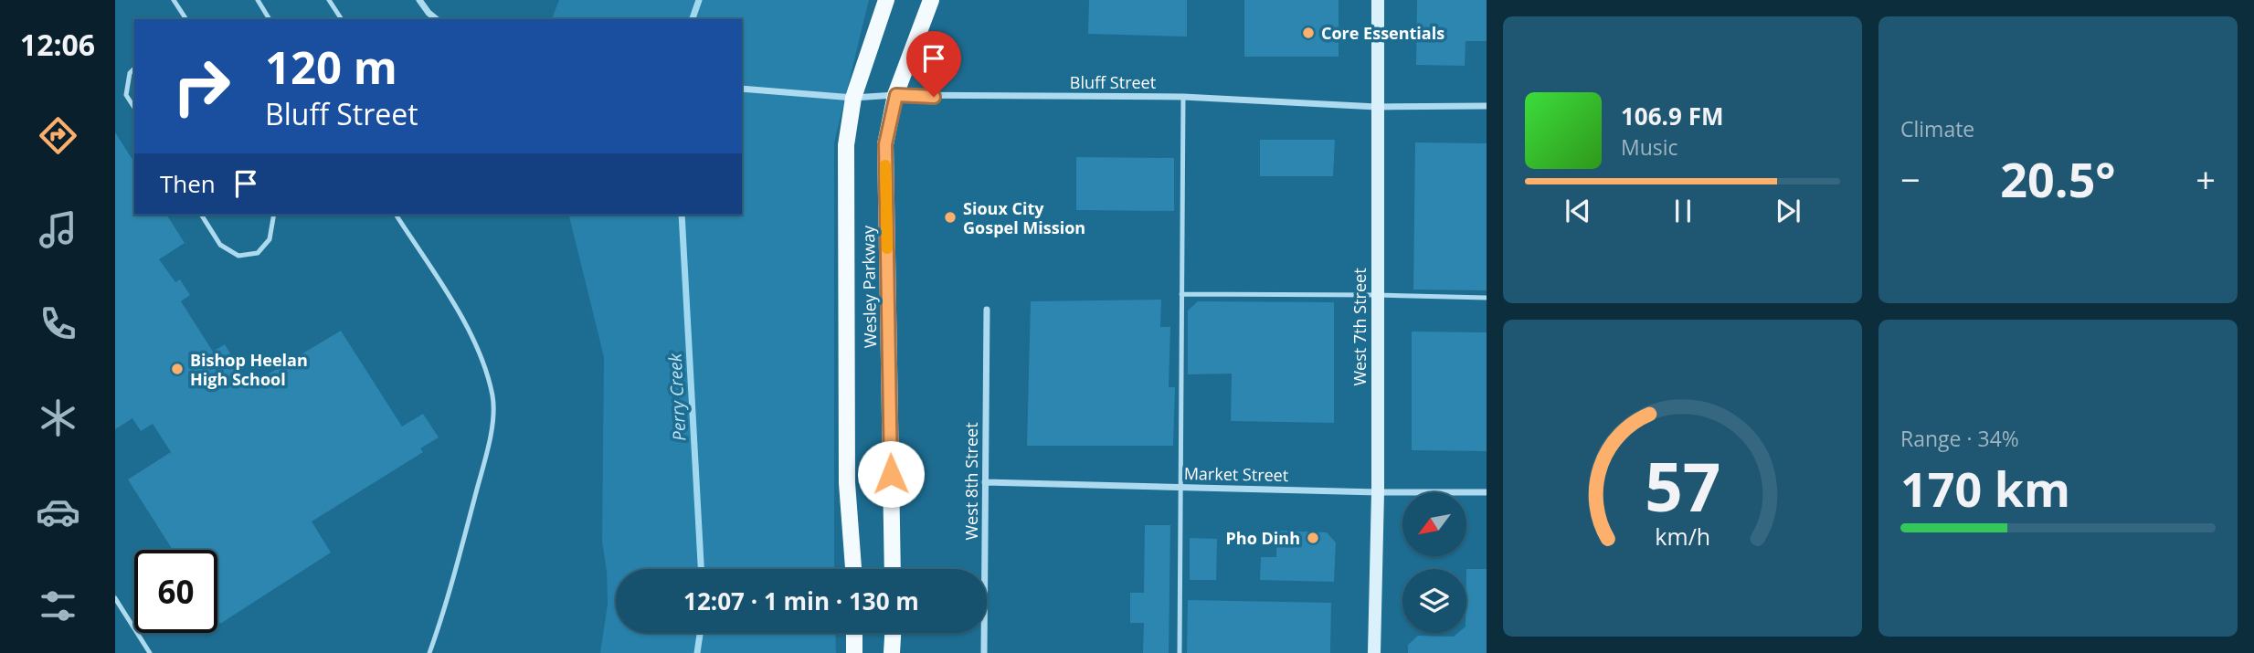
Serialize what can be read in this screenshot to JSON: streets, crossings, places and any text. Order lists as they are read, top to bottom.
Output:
{
  "streets": {
    "main road": ["Wesley Parkway", "West 7th Street"],
    "street": ["Bluff Street", "Market Street", "West 8th Street"]
  },
  "crossings": [
    ["Bluff Street", "Wesley Parkway"],
    ["Bluff Street", "West 7th Street"],
    ["West 7th Street", "Market Street"],
    ["Market Street", "West 8th Street"]
  ],
  "water": ["Perry Creek"],
  "places": [
    "Core Essentials",
    "Sioux City Gospel Mission",
    "Bishop Heelan High School",
    "Pho Dinh"
  ],
  "north": "bottom left",
  "page": {
    "tabs": "12:06",
    "tile": [
      "Climate",
      ["Range · 34%", "170 km"]
    ],
    "turn": ["120 m", "Bluff Street"],
    "song": ["106.9 FM", "Music"],
    "heat": ["−", "20.5°", "+"],
    "then": "Then",
    "limit": "60",
    "trip": "12:07 · 1 min · 130 m",
    "gauge": ["57", "km/h"]
  }
}
